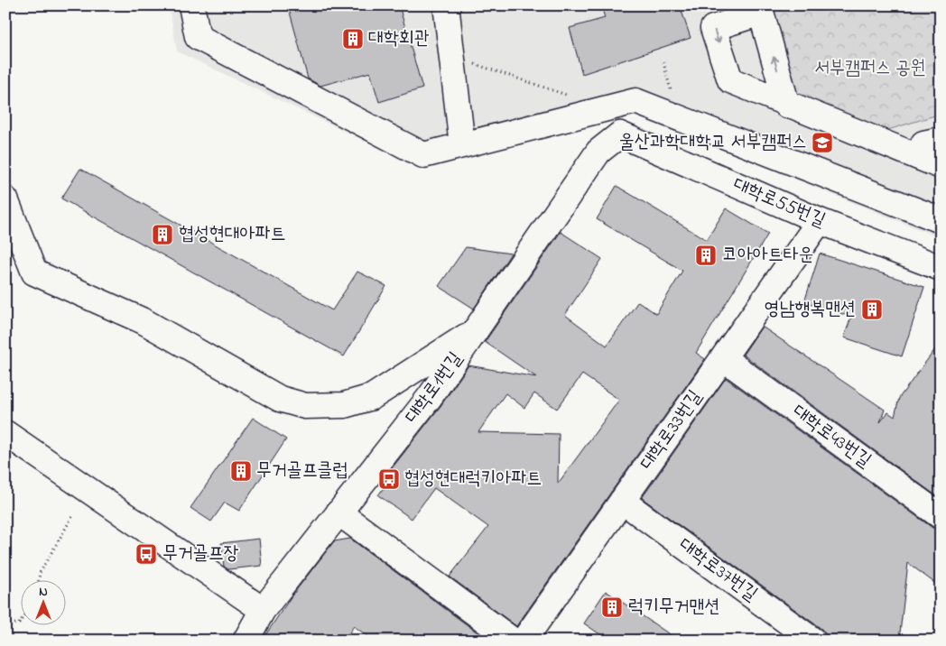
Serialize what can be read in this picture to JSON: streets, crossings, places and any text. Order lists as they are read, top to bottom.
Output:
{
  "streets": {
    "street": [
      "대학로55번길",
      "대학로1번길",
      "대학로33번길",
      "대학로43번길",
      "대학로37번길"
    ]
  },
  "crossings": [
    ["대학로55번길", "대학로1번길"],
    ["대학로55번길", "대학로33번길"],
    ["대학로33번길", "대학로43번길"],
    ["대학로33번길", "대학로37번길"]
  ],
  "parks": ["서부캠퍼스 공원"],
  "places": {
    "building": [
      "대학회관",
      "협성현대아파트",
      "코아아트타운",
      "영남행복맨션",
      "무거골프클럽",
      "럭키무거맨션"
    ],
    "school or university": ["울산과학대학교 서부캠퍼스"],
    "bus stop": ["협성현대럭키아파트", "무거골프장"]
  },
  "north": "top"
}
